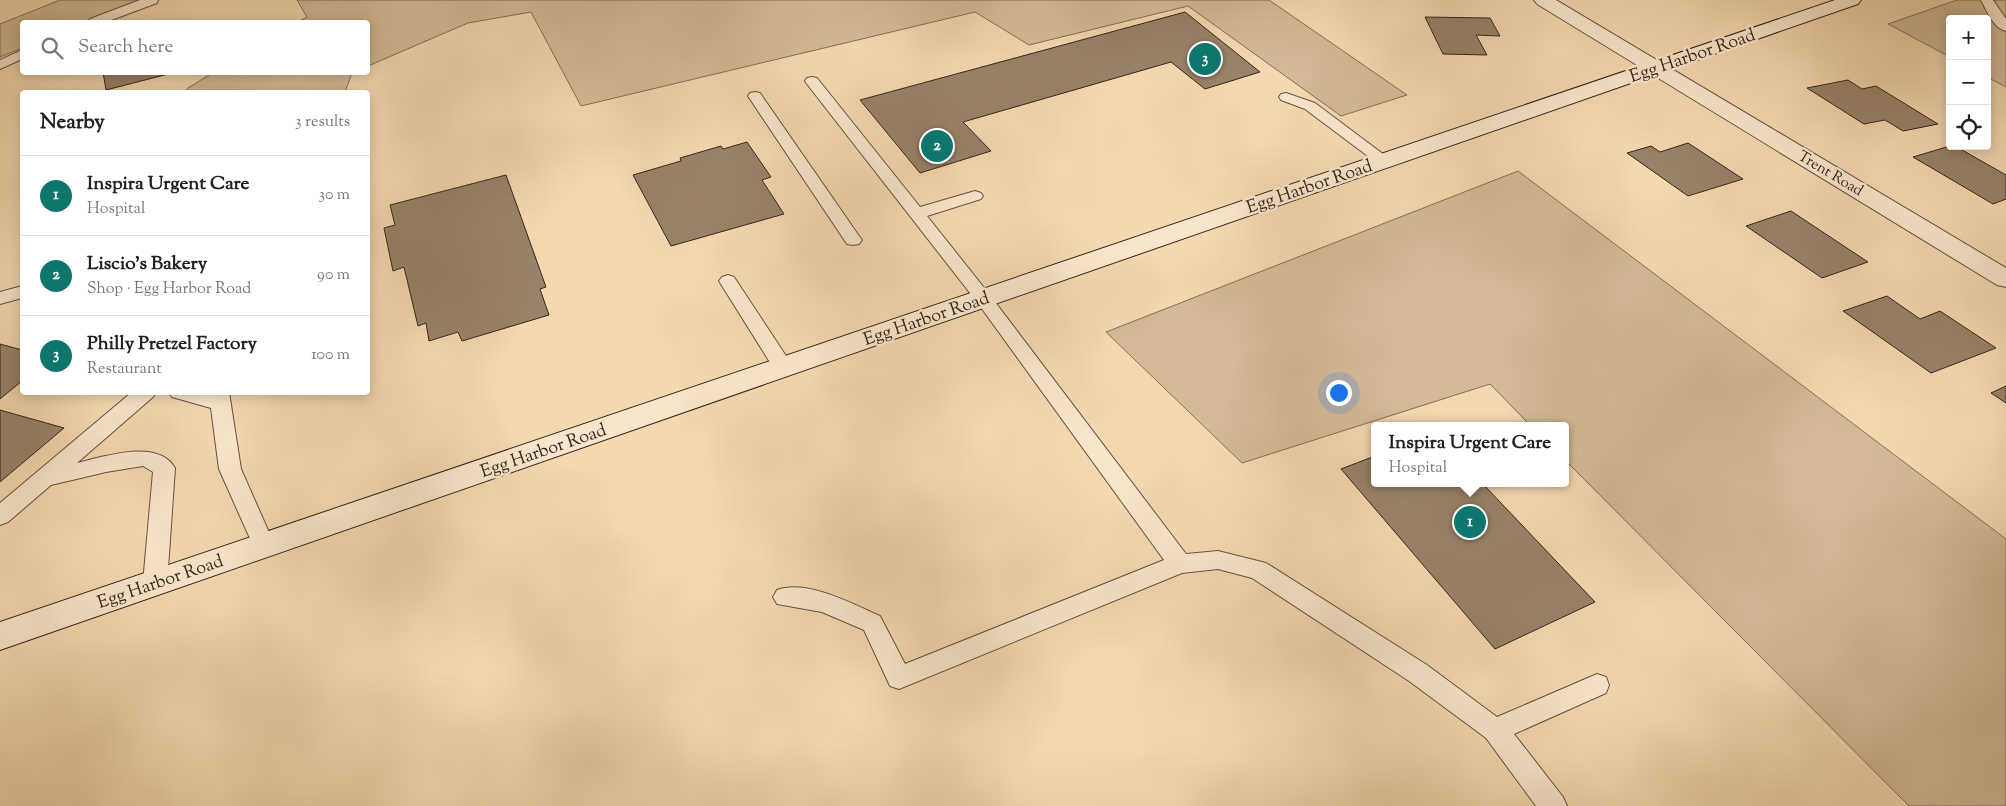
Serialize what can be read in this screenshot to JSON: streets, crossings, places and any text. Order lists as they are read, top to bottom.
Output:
{
  "streets": {
    "main road": ["Egg Harbor Road", "Trent Road"]
  },
  "crossings": [
    ["Egg Harbor Road", "Trent Road"]
  ],
  "page": {
    "map_buttons": ["+", "−"],
    "search": "Search here",
    "pins": ["3", "2", "1"],
    "heading": ["Nearby", "3 results"],
    "list": [
      {
        "mark": "1",
        "name": "Inspira Urgent Care",
        "note": "Hospital",
        "value": "30 m"
      },
      {
        "mark": "2",
        "name": "Liscio's Bakery",
        "note": "Shop · Egg Harbor Road",
        "value": "90 m"
      },
      {
        "mark": "3",
        "name": "Philly Pretzel Factory",
        "note": "Restaurant",
        "value": "100 m"
      }
    ],
    "popup": ["Inspira Urgent Care", "Hospital"]
  }
}
